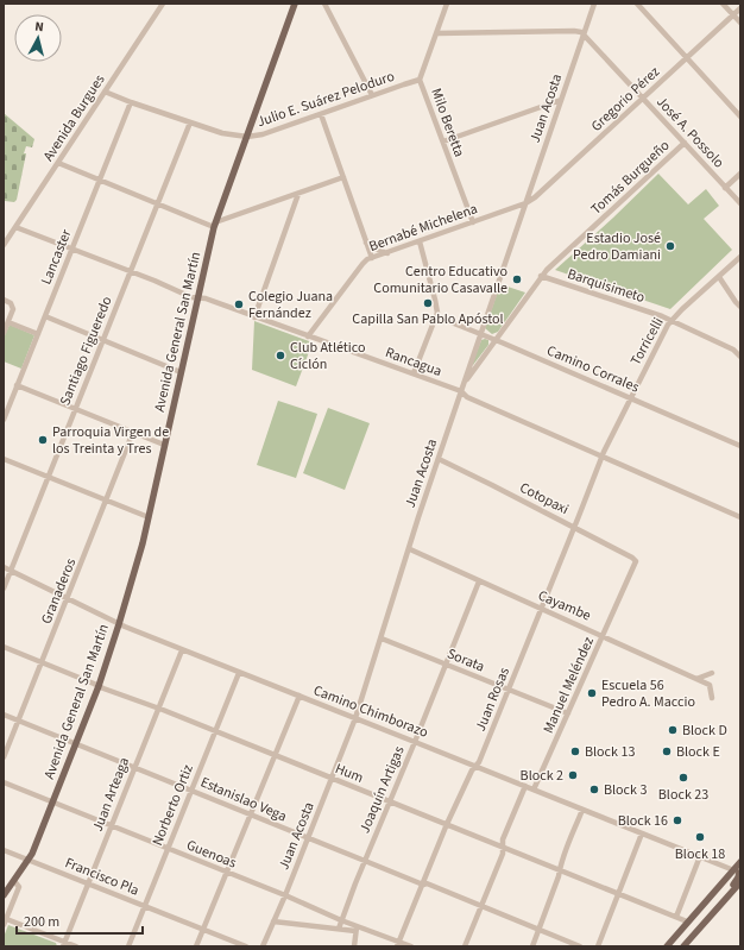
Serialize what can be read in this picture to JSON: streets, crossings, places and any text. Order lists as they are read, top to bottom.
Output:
{
  "streets": {
    "main road": ["Avenida General San Martín"],
    "street": [
      "Julio E. Suárez Peloduro",
      "Gregorio Pérez",
      "Juan Acosta",
      "Avenida Burgues",
      "Milo Beretta",
      "José A. Possolo",
      "Tomás Burgueño",
      "Bernabé Michelena",
      "Lancaster",
      "Barquisimeto",
      "Torricelli",
      "Santiago Figueredo",
      "Rancagua",
      "Camino Corrales",
      "Cotopaxi",
      "Granaderos",
      "Cayambe",
      "Sorata",
      "Manuel Meléndez",
      "Juan Rosas",
      "Camino Chimborazo",
      "Hum",
      "Joaquín Artigas",
      "Juan Arteaga",
      "Estanislao Vega",
      "Norberto Ortiz",
      "Guenoas",
      "Francisco Pla"
    ]
  },
  "crossings": [
    ["Julio E. Suárez Peloduro", "Avenida Burgues"],
    ["Julio E. Suárez Peloduro", "Milo Beretta"],
    ["Julio E. Suárez Peloduro", "Lancaster"],
    ["Julio E. Suárez Peloduro", "Avenida General San Martín"],
    ["Julio E. Suárez Peloduro", "Santiago Figueredo"],
    ["Gregorio Pérez", "Juan Acosta"],
    ["Gregorio Pérez", "José A. Possolo"],
    ["Gregorio Pérez", "Bernabé Michelena"],
    ["Juan Acosta", "José A. Possolo"],
    ["Juan Acosta", "Tomás Burgueño"],
    ["Juan Acosta", "Bernabé Michelena"],
    ["Juan Acosta", "Rancagua"],
    ["Juan Acosta", "Camino Corrales"],
    ["Juan Acosta", "Cotopaxi"],
    ["Juan Acosta", "Cayambe"],
    ["Juan Acosta", "Sorata"],
    ["Juan Acosta", "Camino Chimborazo"],
    ["Juan Acosta", "Hum"],
    ["Juan Acosta", "Estanislao Vega"],
    ["Juan Acosta", "Guenoas"],
    ["Avenida Burgues", "Rancagua"],
    ["Milo Beretta", "Bernabé Michelena"],
    ["José A. Possolo", "Tomás Burgueño"],
    ["Tomás Burgueño", "Barquisimeto"],
    ["Tomás Burgueño", "Camino Corrales"],
    ["Bernabé Michelena", "Rancagua"],
    ["Lancaster", "Rancagua"],
    ["Barquisimeto", "Torricelli"],
    ["Avenida General San Martín", "Rancagua"],
    ["Avenida General San Martín", "Camino Chimborazo"],
    ["Avenida General San Martín", "Hum"],
    ["Avenida General San Martín", "Estanislao Vega"],
    ["Avenida General San Martín", "Guenoas"],
    ["Avenida General San Martín", "Francisco Pla"],
    ["Torricelli", "Rancagua"],
    ["Torricelli", "Camino Corrales"],
    ["Torricelli", "Juan Rosas"],
    ["Santiago Figueredo", "Rancagua"],
    ["Santiago Figueredo", "Camino Chimborazo"],
    ["Rancagua", "Juan Rosas"],
    ["Cotopaxi", "Manuel Meléndez"],
    ["Cotopaxi", "Juan Rosas"],
    ["Granaderos", "Camino Chimborazo"],
    ["Granaderos", "Hum"],
    ["Granaderos", "Estanislao Vega"],
    ["Cayambe", "Manuel Meléndez"],
    ["Cayambe", "Juan Rosas"],
    ["Cayambe", "Joaquín Artigas"],
    ["Sorata", "Manuel Meléndez"],
    ["Sorata", "Juan Rosas"],
    ["Sorata", "Joaquín Artigas"],
    ["Manuel Meléndez", "Camino Chimborazo"],
    ["Juan Rosas", "Camino Chimborazo"],
    ["Juan Rosas", "Hum"],
    ["Juan Rosas", "Estanislao Vega"],
    ["Juan Rosas", "Guenoas"],
    ["Camino Chimborazo", "Joaquín Artigas"],
    ["Camino Chimborazo", "Juan Arteaga"],
    ["Camino Chimborazo", "Norberto Ortiz"],
    ["Hum", "Joaquín Artigas"],
    ["Hum", "Juan Arteaga"],
    ["Hum", "Norberto Ortiz"],
    ["Joaquín Artigas", "Estanislao Vega"],
    ["Joaquín Artigas", "Guenoas"],
    ["Juan Arteaga", "Estanislao Vega"],
    ["Juan Arteaga", "Guenoas"],
    ["Juan Arteaga", "Francisco Pla"],
    ["Estanislao Vega", "Norberto Ortiz"],
    ["Norberto Ortiz", "Guenoas"],
    ["Norberto Ortiz", "Francisco Pla"]
  ],
  "places": [
    "Estadio José Pedro Damiani",
    "Centro Educativo Comunitario Casavalle",
    "Capilla San Pablo Apóstol",
    "Colegio Juana Fernández",
    "Club Atlético Cíclón",
    "Parroquia Virgen de los Treinta y Tres",
    "Escuela 56 Pedro A. Maccio",
    "Block D",
    "Block 13",
    "Block E",
    "Block 2",
    "Block 23",
    "Block 3",
    "Block 16",
    "Block 18"
  ],
  "scale_bar": "200 m",
  "north": "top"
}
